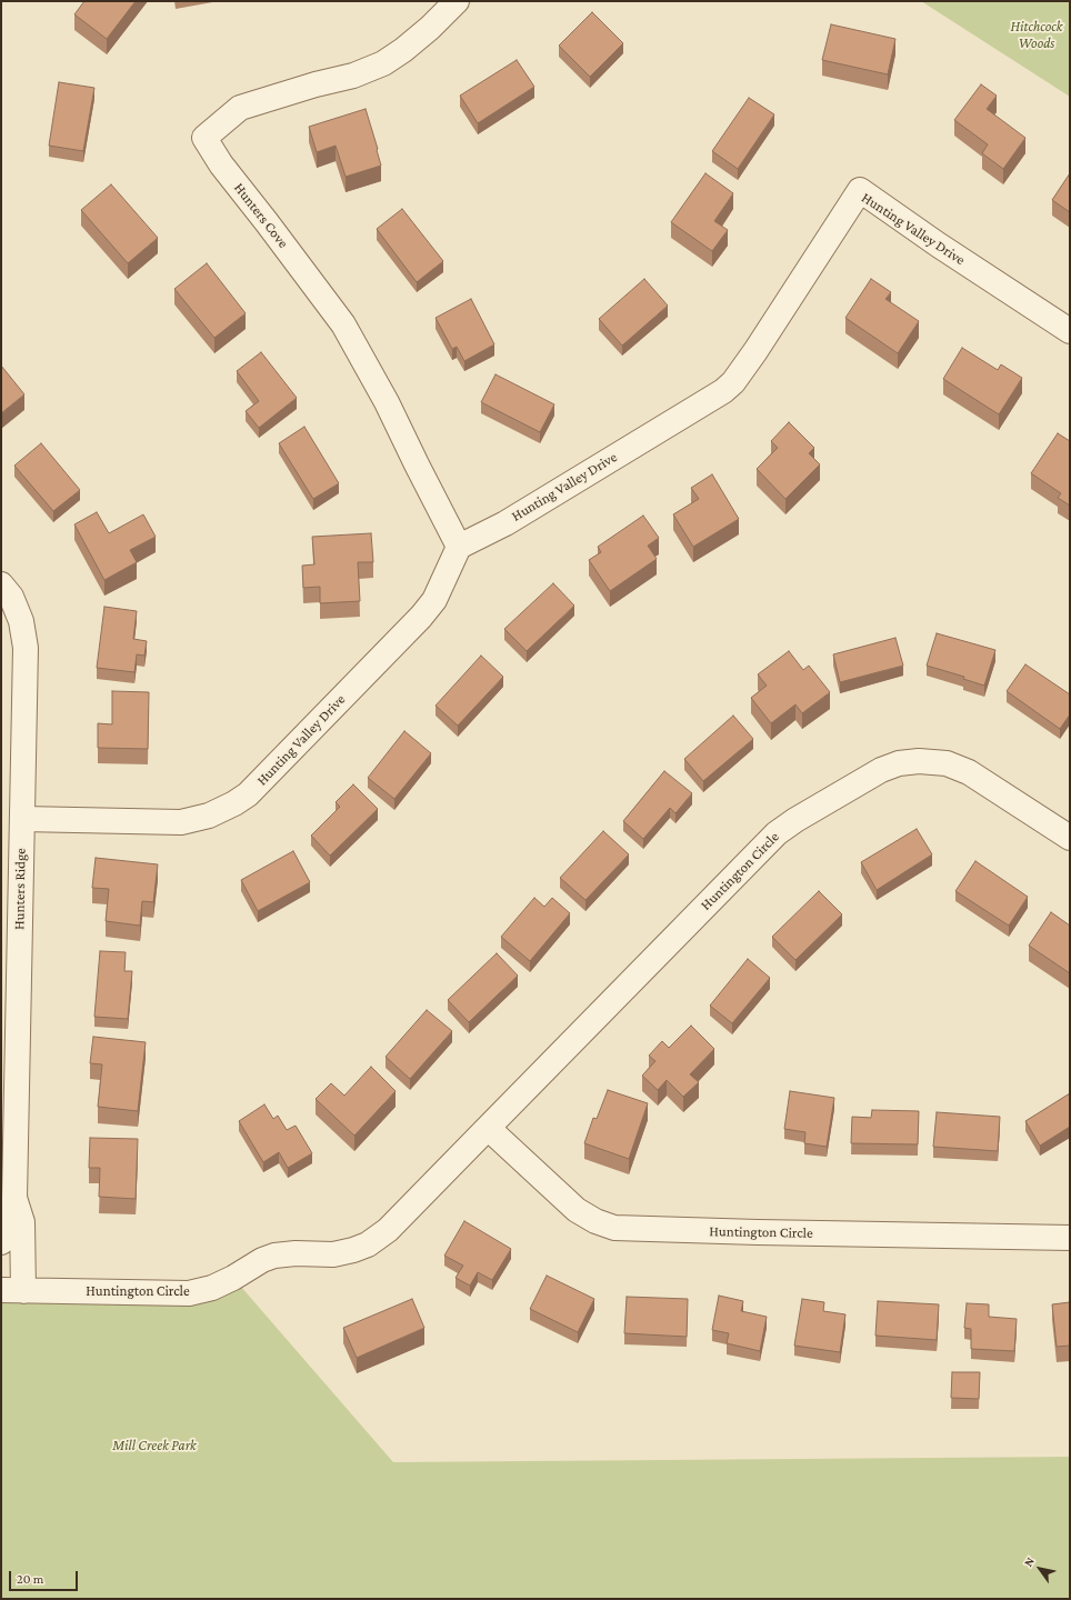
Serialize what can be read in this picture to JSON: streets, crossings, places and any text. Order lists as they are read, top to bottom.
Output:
{
  "streets": {
    "street": [
      "Hunters Cove",
      "Hunting Valley Drive",
      "Huntington Circle",
      "Hunters Ridge"
    ]
  },
  "crossings": [
    ["Hunters Cove", "Hunting Valley Drive"],
    ["Hunting Valley Drive", "Hunters Ridge"],
    ["Huntington Circle", "Hunters Ridge"]
  ],
  "parks": ["Hitchcock Woods", "Mill Creek Park"],
  "scale_bar": "20 m",
  "north": "top left"
}
